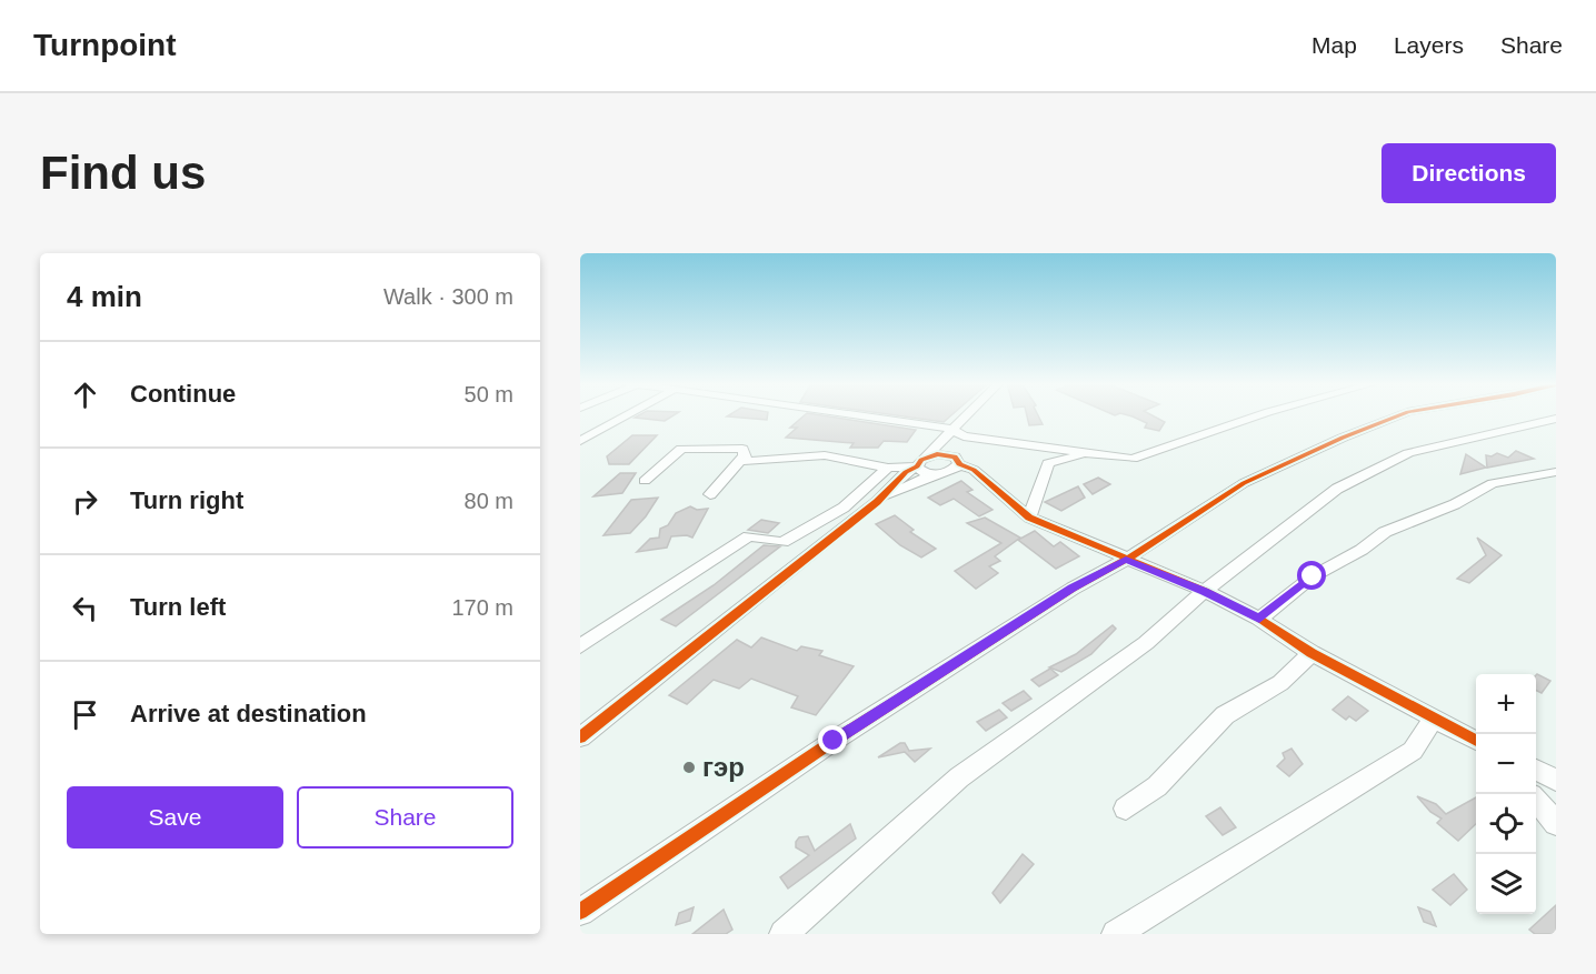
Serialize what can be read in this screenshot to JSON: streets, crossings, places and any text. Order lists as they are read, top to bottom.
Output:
{
  "places": ["гэр"],
  "page": {
    "header": "Turnpoint",
    "nav": ["Map", "Layers", "Share"],
    "buttons": [
      "Directions",
      ["Save", "Share"]
    ],
    "title": "Find us",
    "heading": ["4 min", "Walk · 300 m"],
    "list": [
      ["Continue", "50 m"],
      ["Turn right", "80 m"],
      ["Turn left", "170 m"],
      "Arrive at destination"
    ],
    "map_buttons": ["+", "−"]
  }
}
